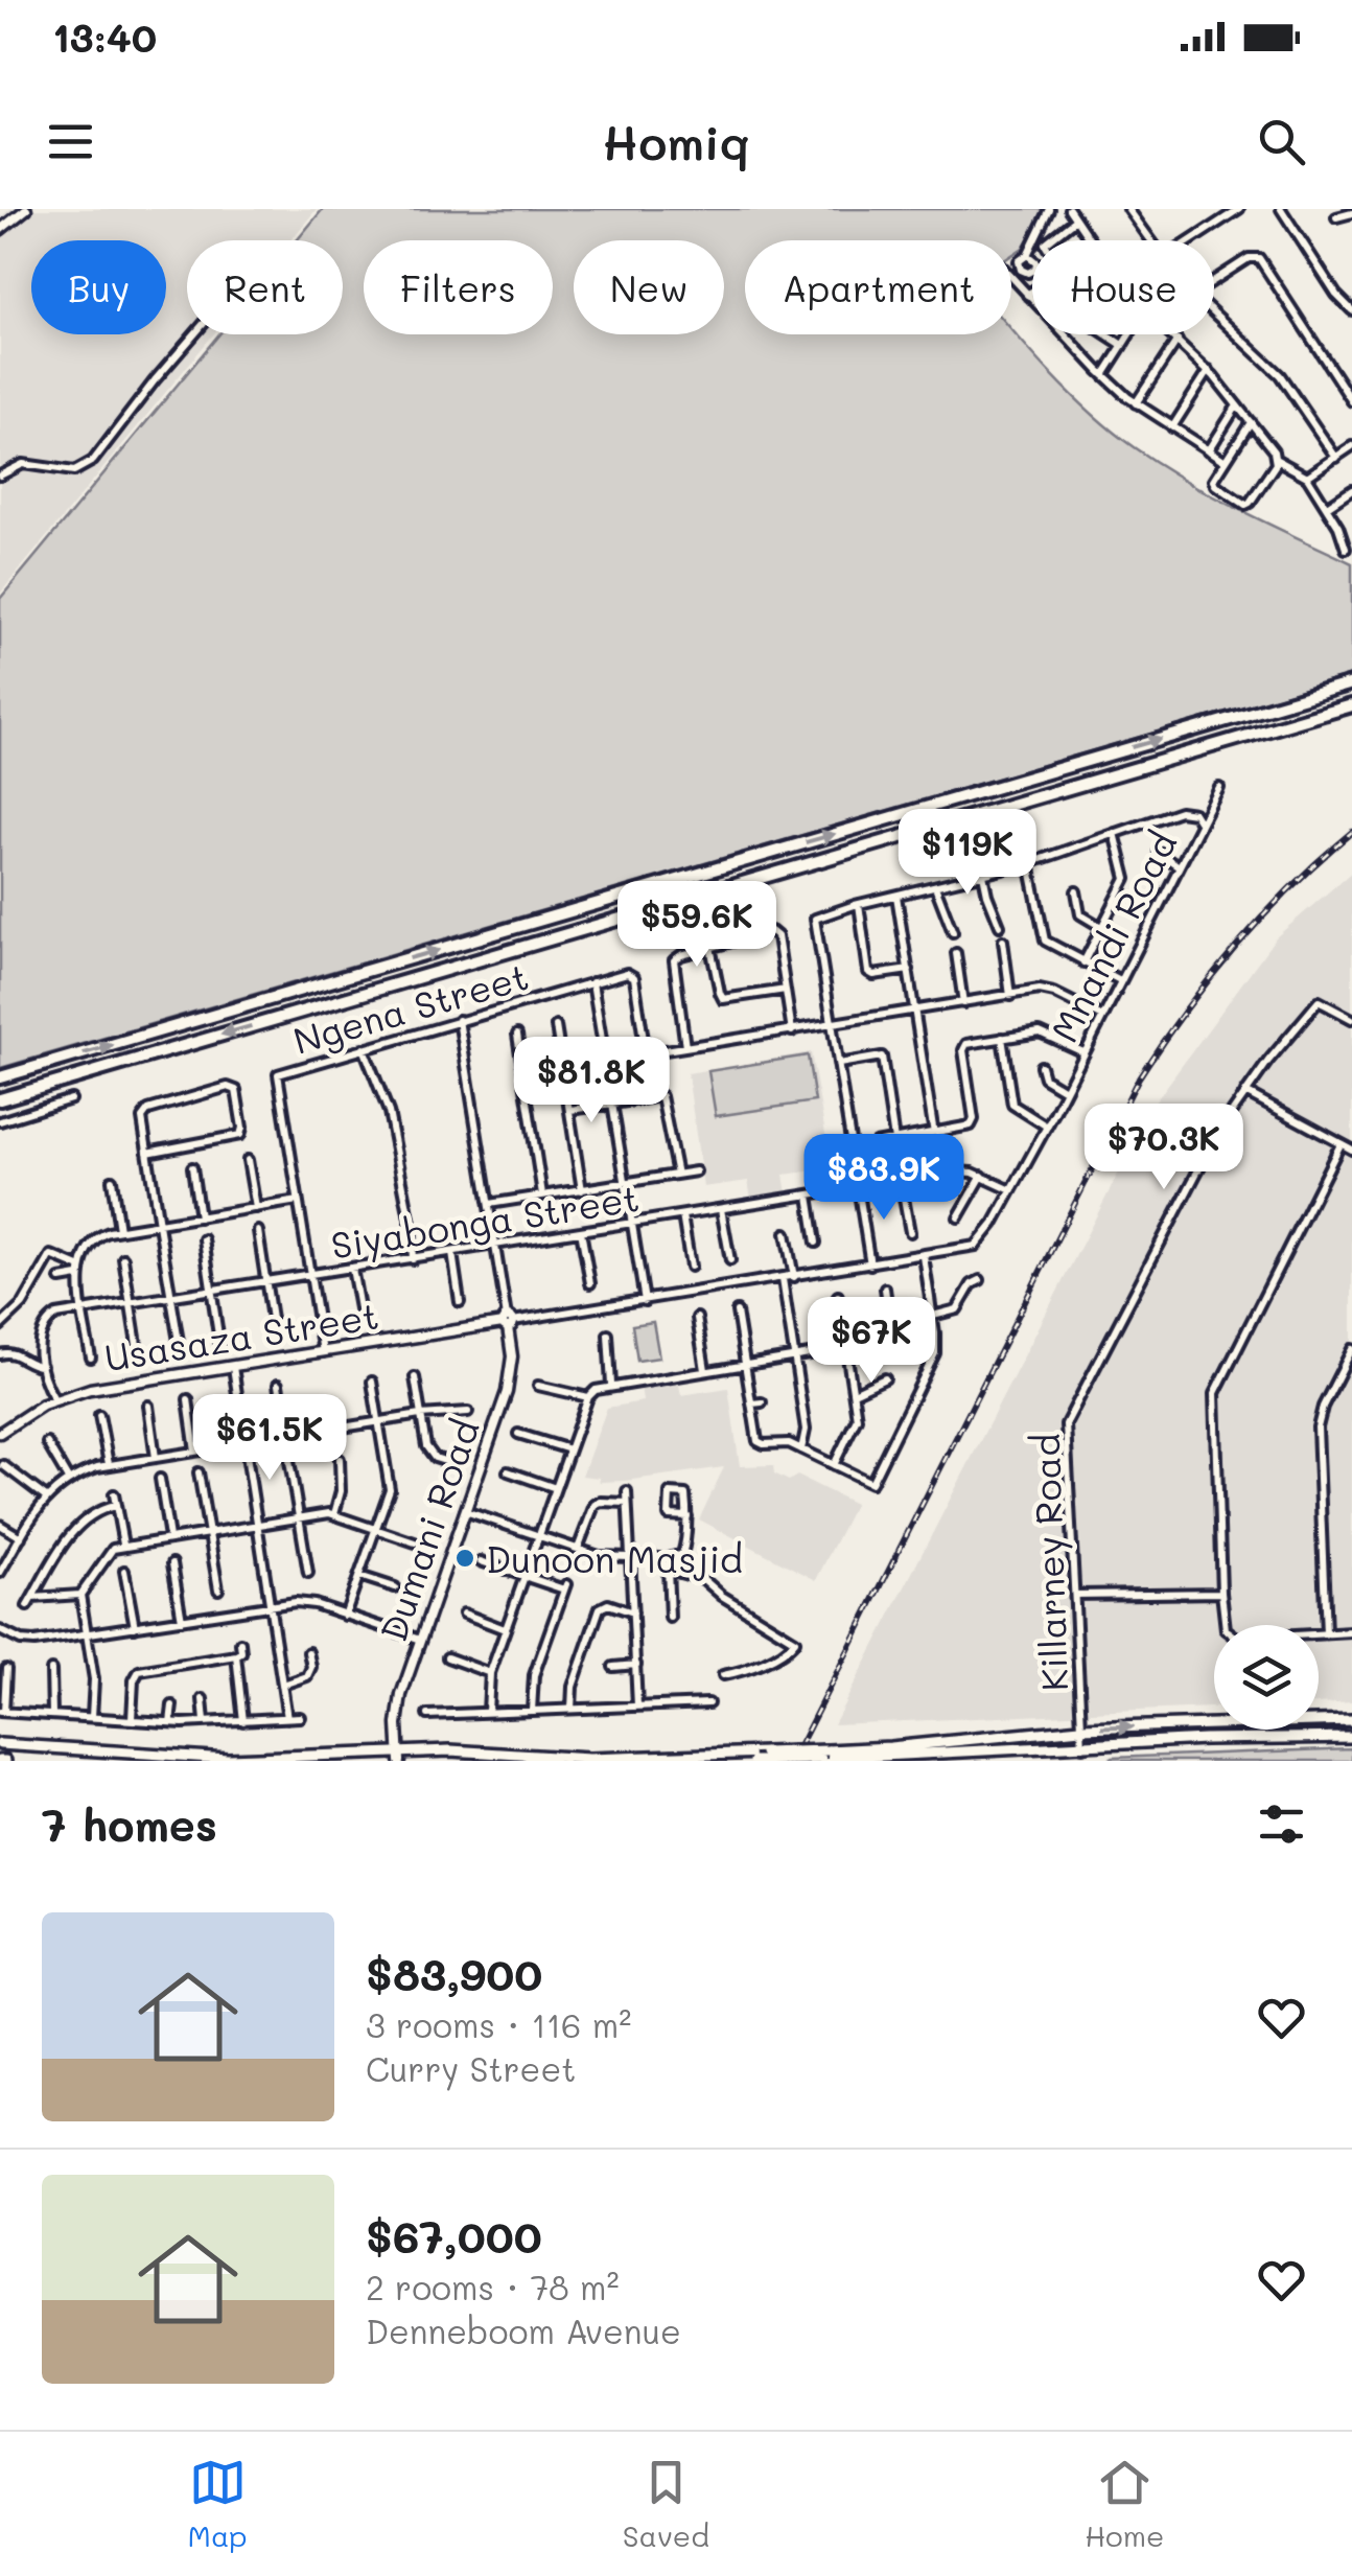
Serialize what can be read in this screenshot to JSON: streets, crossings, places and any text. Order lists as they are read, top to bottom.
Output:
{
  "streets": {
    "street": [
      "Mnandi Road",
      "Ngena Street",
      "Siyabonga Street",
      "Usasaza Street",
      "Dumani Road",
      "Killarney Road"
    ]
  },
  "crossings": [
    ["Mnandi Road", "Siyabonga Street"],
    ["Mnandi Road", "Usasaza Street"],
    ["Mnandi Road", "Dumani Road"],
    ["Ngena Street", "Siyabonga Street"],
    ["Ngena Street", "Usasaza Street"],
    ["Ngena Street", "Dumani Road"],
    ["Siyabonga Street", "Dumani Road"],
    ["Usasaza Street", "Dumani Road"]
  ],
  "places": ["Dunoon Masjid"],
  "page": {
    "status": "13:40",
    "header": "Homiq",
    "chip": [
      "Buy",
      "Rent",
      "Filters",
      "New",
      "Apartment",
      "House"
    ],
    "price": [
      "$119K",
      "$59.6K",
      "$81.8K",
      "$70.3K",
      "$83.9K",
      "$67K",
      "$61.5K"
    ],
    "heading": "7 homes",
    "list": [
      {
        "name": "$83,900",
        "note": "3 rooms · 116 m² · Curry Street"
      },
      {
        "name": "$67,000",
        "note": "2 rooms · 78 m² · Denneboom Avenue"
      }
    ],
    "tabs": ["Map", "Saved", "Home"]
  }
}
